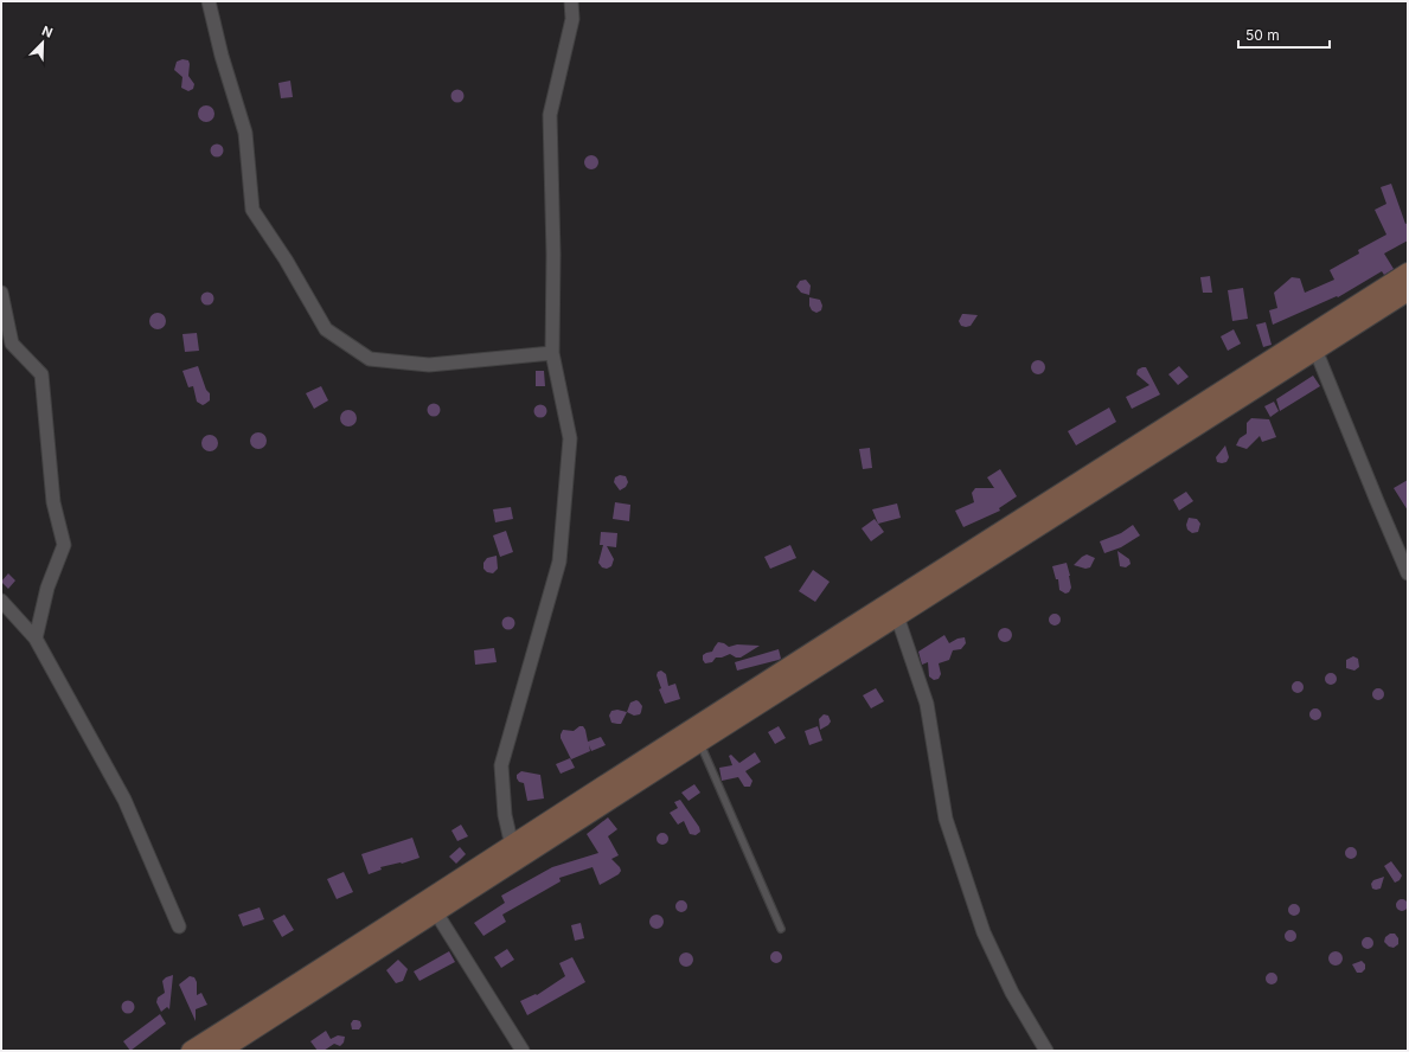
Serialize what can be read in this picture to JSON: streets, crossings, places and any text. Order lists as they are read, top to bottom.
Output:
{
  "scale_bar": "50 m",
  "north": "top right"
}
